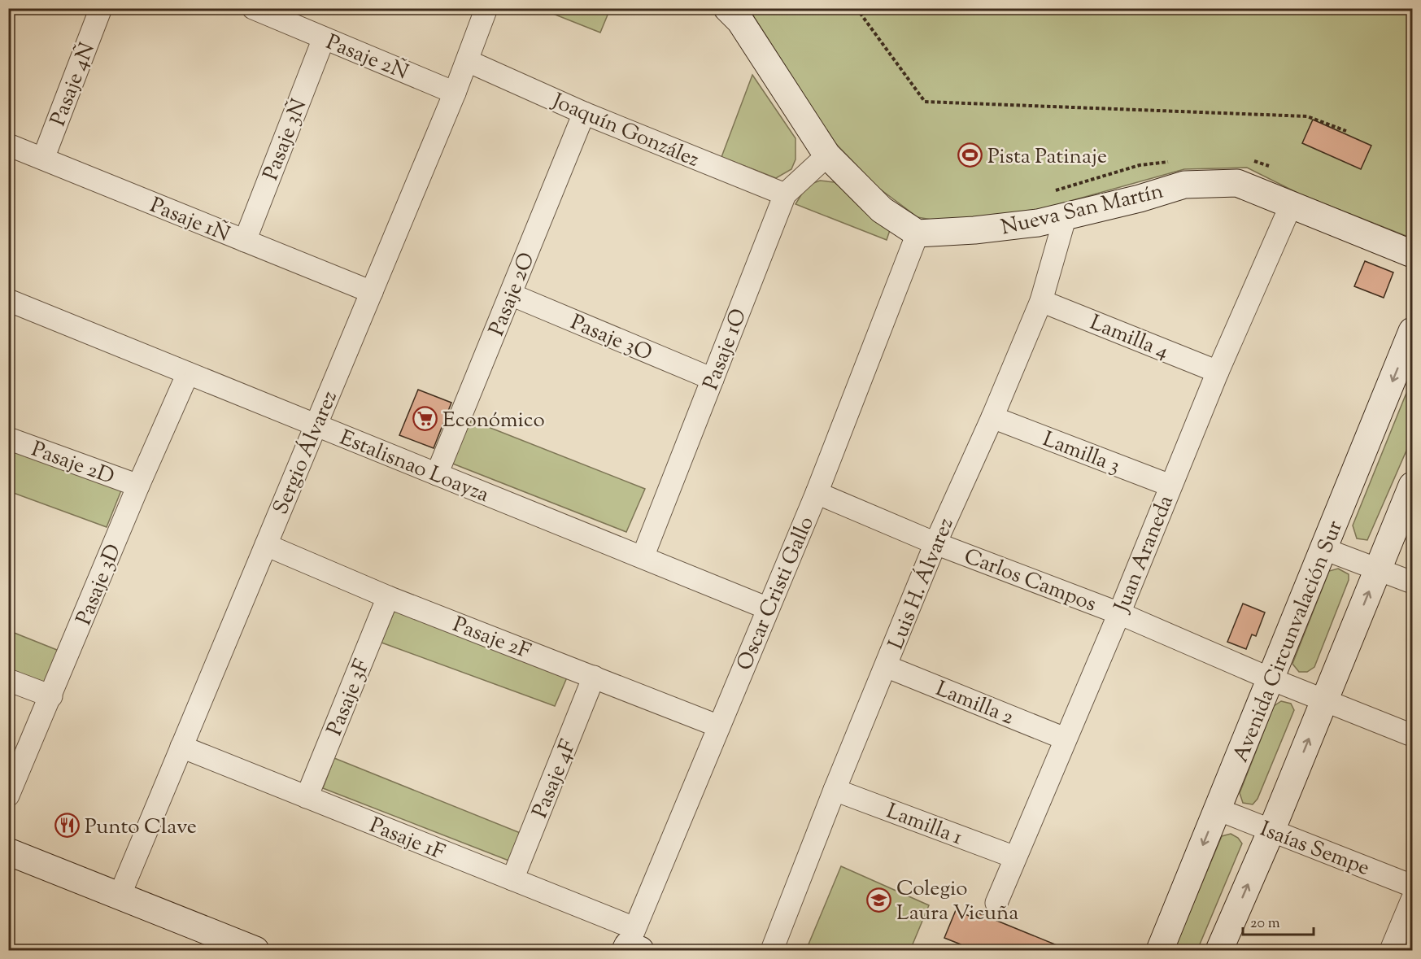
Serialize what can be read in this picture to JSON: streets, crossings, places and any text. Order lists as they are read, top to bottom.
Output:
{
  "streets": {
    "main road": ["Nueva San Martín", "Avenida Circunvalación Sur"],
    "street": [
      "Pasaje 2Ñ",
      "Pasaje 4Ñ",
      "Joaquín González",
      "Pasaje 3Ñ",
      "Pasaje 1Ñ",
      "Pasaje 2O",
      "Lamilla 4",
      "Pasaje 3O",
      "Pasaje 1O",
      "Lamilla 3",
      "Sergio Álvarez",
      "Pasaje 2D",
      "Estalisnao Loayza",
      "Juan Araneda",
      "Carlos Campos",
      "Luis H. Álvarez",
      "Pasaje 3D",
      "Oscar Cristi Gallo",
      "Pasaje 2F",
      "Pasaje 3F",
      "Lamilla 2",
      "Pasaje 4F",
      "Lamilla 1",
      "Pasaje 1F",
      "Isaías Sempe"
    ]
  },
  "crossings": [
    ["Pasaje 2Ñ", "Pasaje 3Ñ"],
    ["Pasaje 2Ñ", "Sergio Álvarez"],
    ["Pasaje 4Ñ", "Pasaje 1Ñ"],
    ["Joaquín González", "Pasaje 2O"],
    ["Joaquín González", "Pasaje 1O"],
    ["Joaquín González", "Sergio Álvarez"],
    ["Pasaje 3Ñ", "Pasaje 1Ñ"],
    ["Nueva San Martín", "Juan Araneda"],
    ["Nueva San Martín", "Luis H. Álvarez"],
    ["Nueva San Martín", "Oscar Cristi Gallo"],
    ["Pasaje 1Ñ", "Sergio Álvarez"],
    ["Pasaje 2O", "Pasaje 3O"],
    ["Pasaje 2O", "Estalisnao Loayza"],
    ["Lamilla 4", "Juan Araneda"],
    ["Lamilla 4", "Luis H. Álvarez"],
    ["Pasaje 3O", "Pasaje 1O"],
    ["Pasaje 1O", "Estalisnao Loayza"],
    ["Lamilla 3", "Juan Araneda"],
    ["Lamilla 3", "Luis H. Álvarez"],
    ["Sergio Álvarez", "Estalisnao Loayza"],
    ["Sergio Álvarez", "Pasaje 2F"],
    ["Sergio Álvarez", "Pasaje 1F"],
    ["Pasaje 2D", "Pasaje 3D"],
    ["Estalisnao Loayza", "Pasaje 3D"],
    ["Estalisnao Loayza", "Oscar Cristi Gallo"],
    ["Juan Araneda", "Carlos Campos"],
    ["Juan Araneda", "Lamilla 2"],
    ["Juan Araneda", "Lamilla 1"],
    ["Carlos Campos", "Luis H. Álvarez"],
    ["Carlos Campos", "Oscar Cristi Gallo"],
    ["Carlos Campos", "Avenida Circunvalación Sur"],
    ["Luis H. Álvarez", "Lamilla 2"],
    ["Luis H. Álvarez", "Lamilla 1"],
    ["Oscar Cristi Gallo", "Pasaje 2F"],
    ["Oscar Cristi Gallo", "Pasaje 1F"],
    ["Pasaje 2F", "Pasaje 3F"],
    ["Pasaje 2F", "Pasaje 4F"],
    ["Avenida Circunvalación Sur", "Isaías Sempe"],
    ["Pasaje 3F", "Pasaje 1F"],
    ["Pasaje 4F", "Pasaje 1F"]
  ],
  "places": {
    "sports": ["Pista Patinaje"],
    "supermarket": ["Económico"],
    "restaurant": ["Punto Clave"],
    "school or university": ["Colegio Laura Vicuña"]
  },
  "scale_bar": "20 m"
}
